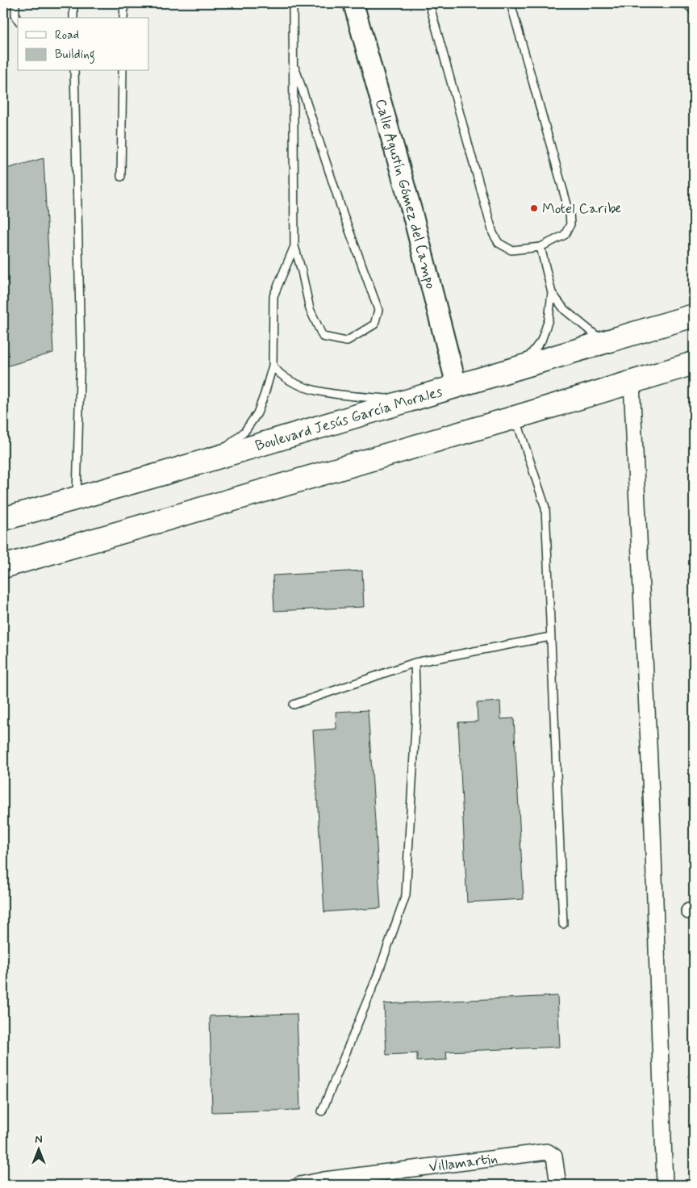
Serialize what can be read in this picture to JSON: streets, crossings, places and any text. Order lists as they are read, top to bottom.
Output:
{
  "streets": {
    "main road": ["Boulevard Jesús García Morales"],
    "street": ["Calle Agustín Gómez del Campo", "Villamartin"]
  },
  "crossings": [
    ["Calle Agustín Gómez del Campo", "Boulevard Jesús García Morales"]
  ],
  "places": ["Motel Caribe"],
  "legend": ["Road", "Building"],
  "north": "top"
}
